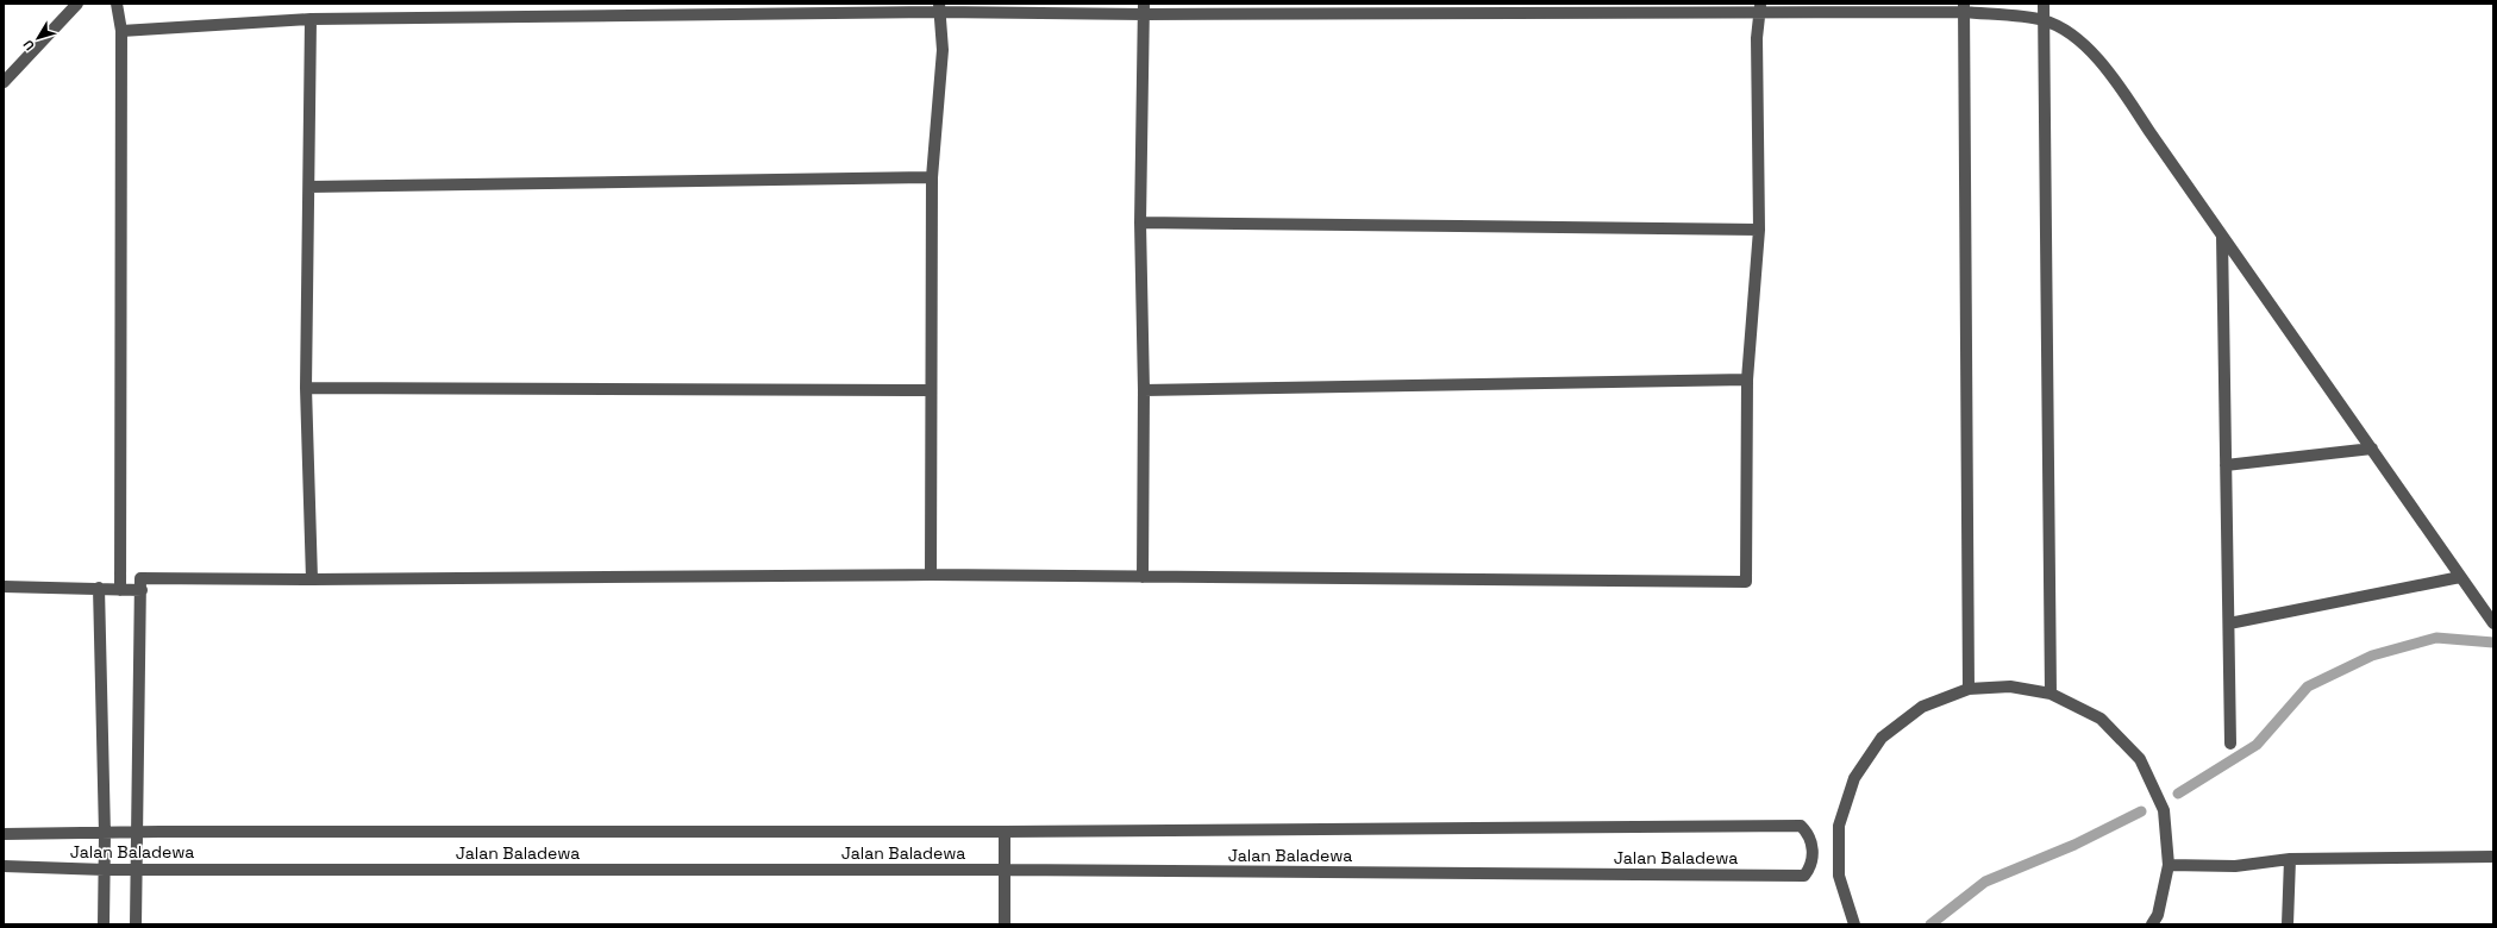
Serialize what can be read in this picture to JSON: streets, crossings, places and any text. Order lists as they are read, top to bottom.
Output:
{
  "streets": {
    "street": ["Jalan Baladewa"]
  },
  "north": "bottom left"
}
